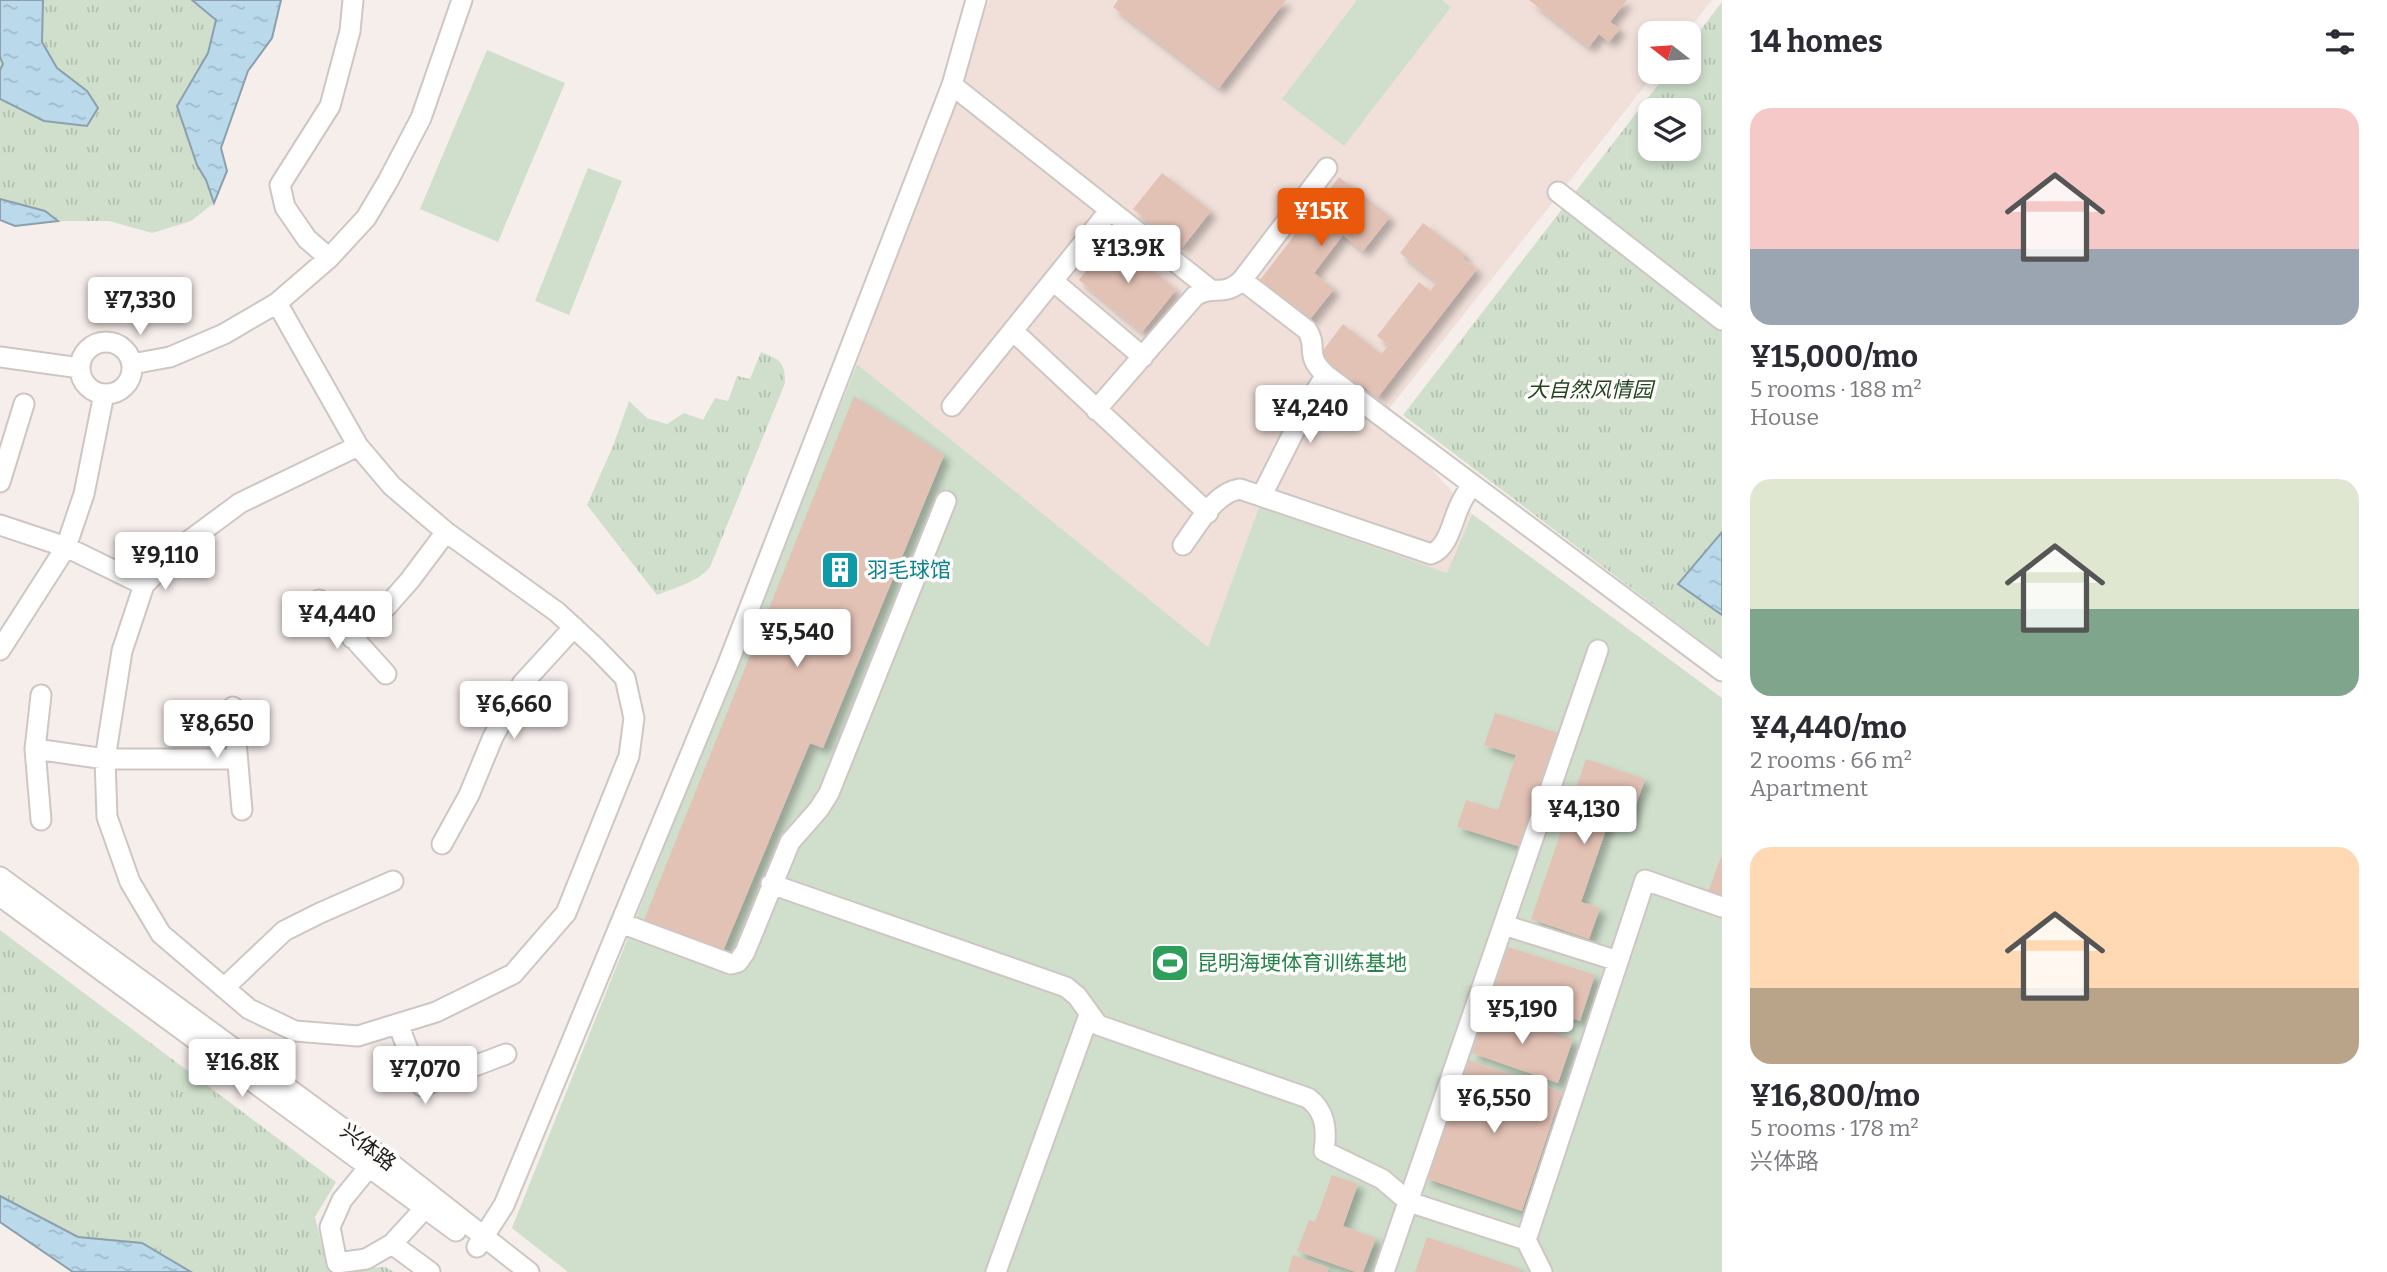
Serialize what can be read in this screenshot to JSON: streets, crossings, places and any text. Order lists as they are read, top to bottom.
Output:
{
  "streets": {
    "street": ["兴体路"]
  },
  "parks": ["大自然风情园"],
  "places": {
    "building": ["羽毛球馆"],
    "sports": ["昆明海埂体育训练基地"]
  },
  "north": "left",
  "page": {
    "heading": "14 homes",
    "list": [
      {
        "name": "¥15,000/mo",
        "note": "5 rooms · 188 m² · House"
      },
      {
        "name": "¥4,440/mo",
        "note": "2 rooms · 66 m² · Apartment"
      },
      {
        "name": "¥16,800/mo",
        "note": "5 rooms · 178 m² · 兴体路"
      }
    ],
    "price": [
      "¥15K",
      "¥13.9K",
      "¥7,330",
      "¥4,240",
      "¥9,110",
      "¥4,440",
      "¥5,540",
      "¥6,660",
      "¥8,650",
      "¥4,130",
      "¥5,190",
      "¥16.8K",
      "¥7,070",
      "¥6,550"
    ]
  }
}
